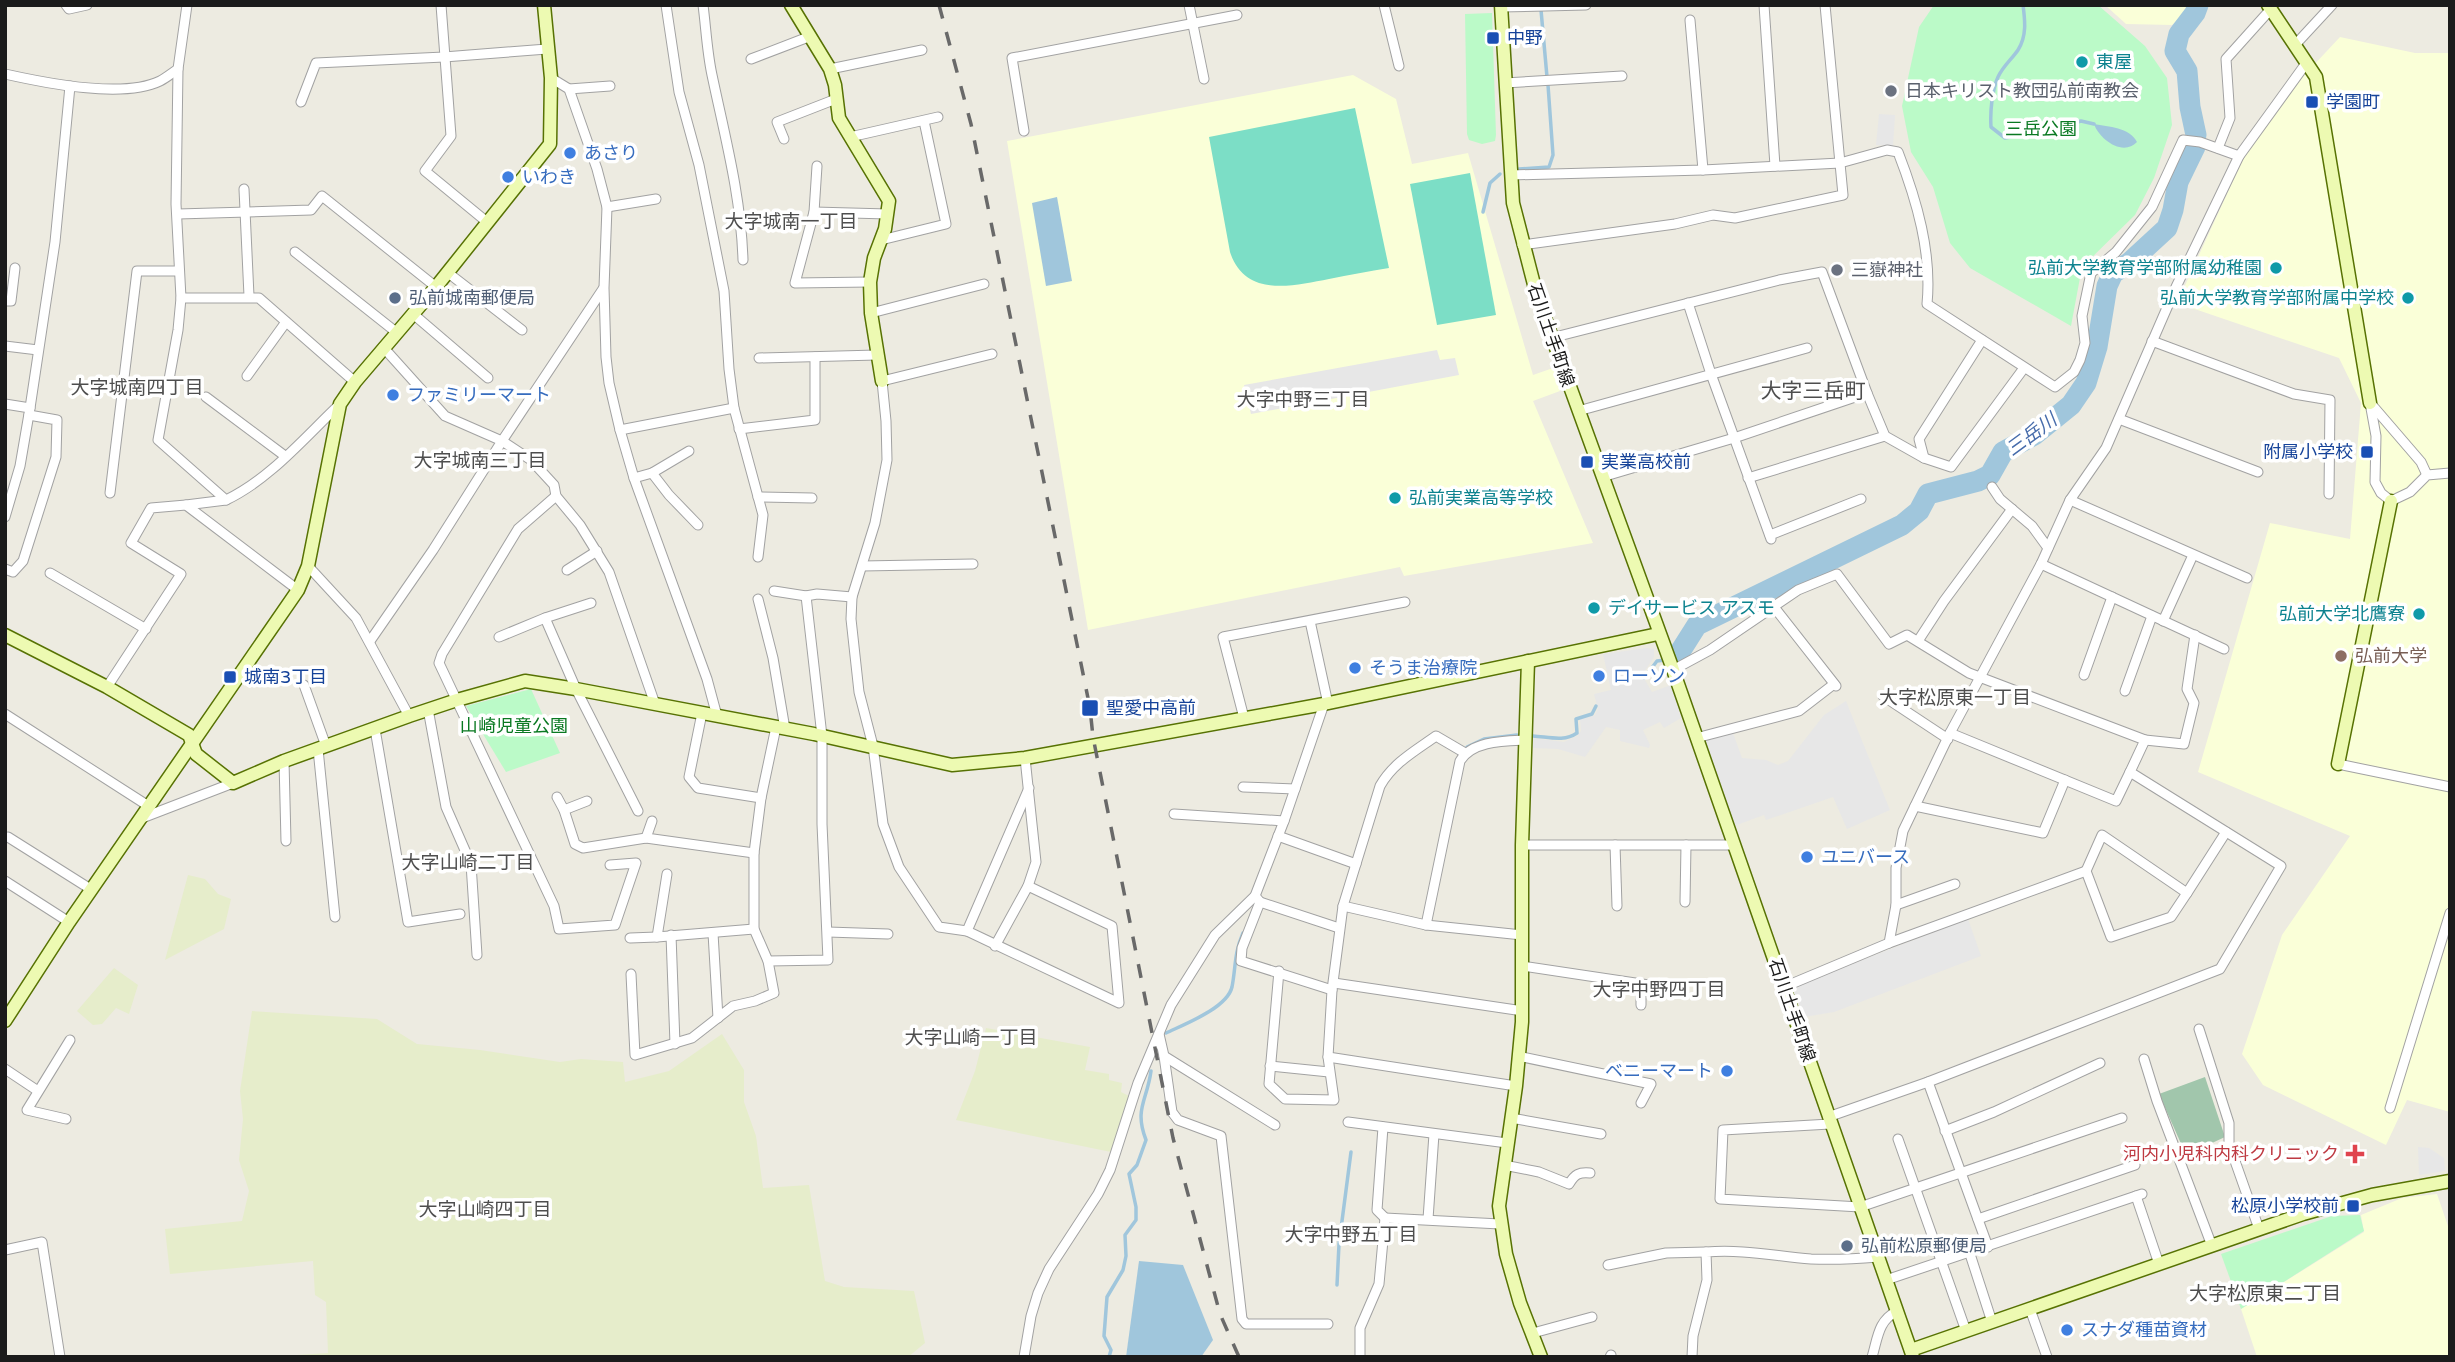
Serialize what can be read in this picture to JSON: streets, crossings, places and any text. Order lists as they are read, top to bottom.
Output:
{
  "streets": {
    "street": ["石川土手町線"]
  },
  "districts": [
    "大字城南一丁目",
    "大字城南四丁目",
    "大字三岳町",
    "大字中野三丁目",
    "大字城南三丁目",
    "大字松原東一丁目",
    "大字山崎二丁目",
    "大字中野四丁目",
    "大字山崎一丁目",
    "大字山崎四丁目",
    "大字中野五丁目",
    "大字松原東二丁目"
  ],
  "water": ["三岳川"],
  "parks": ["三岳公園", "山崎児童公園"],
  "places": {
    "transit": [
      "中野",
      "学園町",
      "附属小学校",
      "実業高校前",
      "城南3丁目",
      "聖愛中高前",
      "松原小学校前"
    ],
    "other": [
      "東屋",
      "日本キリスト教団弘前南教会",
      "あさり",
      "いわき",
      "弘前大学教育学部附属幼稚園",
      "三嶽神社",
      "弘前城南郵便局",
      "弘前大学教育学部附属中学校",
      "ファミリーマート",
      "弘前実業高等学校",
      "デイサービス アスモ",
      "弘前大学北鷹寮",
      "弘前大学",
      "そうま治療院",
      "ローソン",
      "ユニバース",
      "ベニーマート",
      "弘前松原郵便局",
      "スナダ種苗資材"
    ],
    "health": ["河内小児科内科クリニック"]
  }
}
